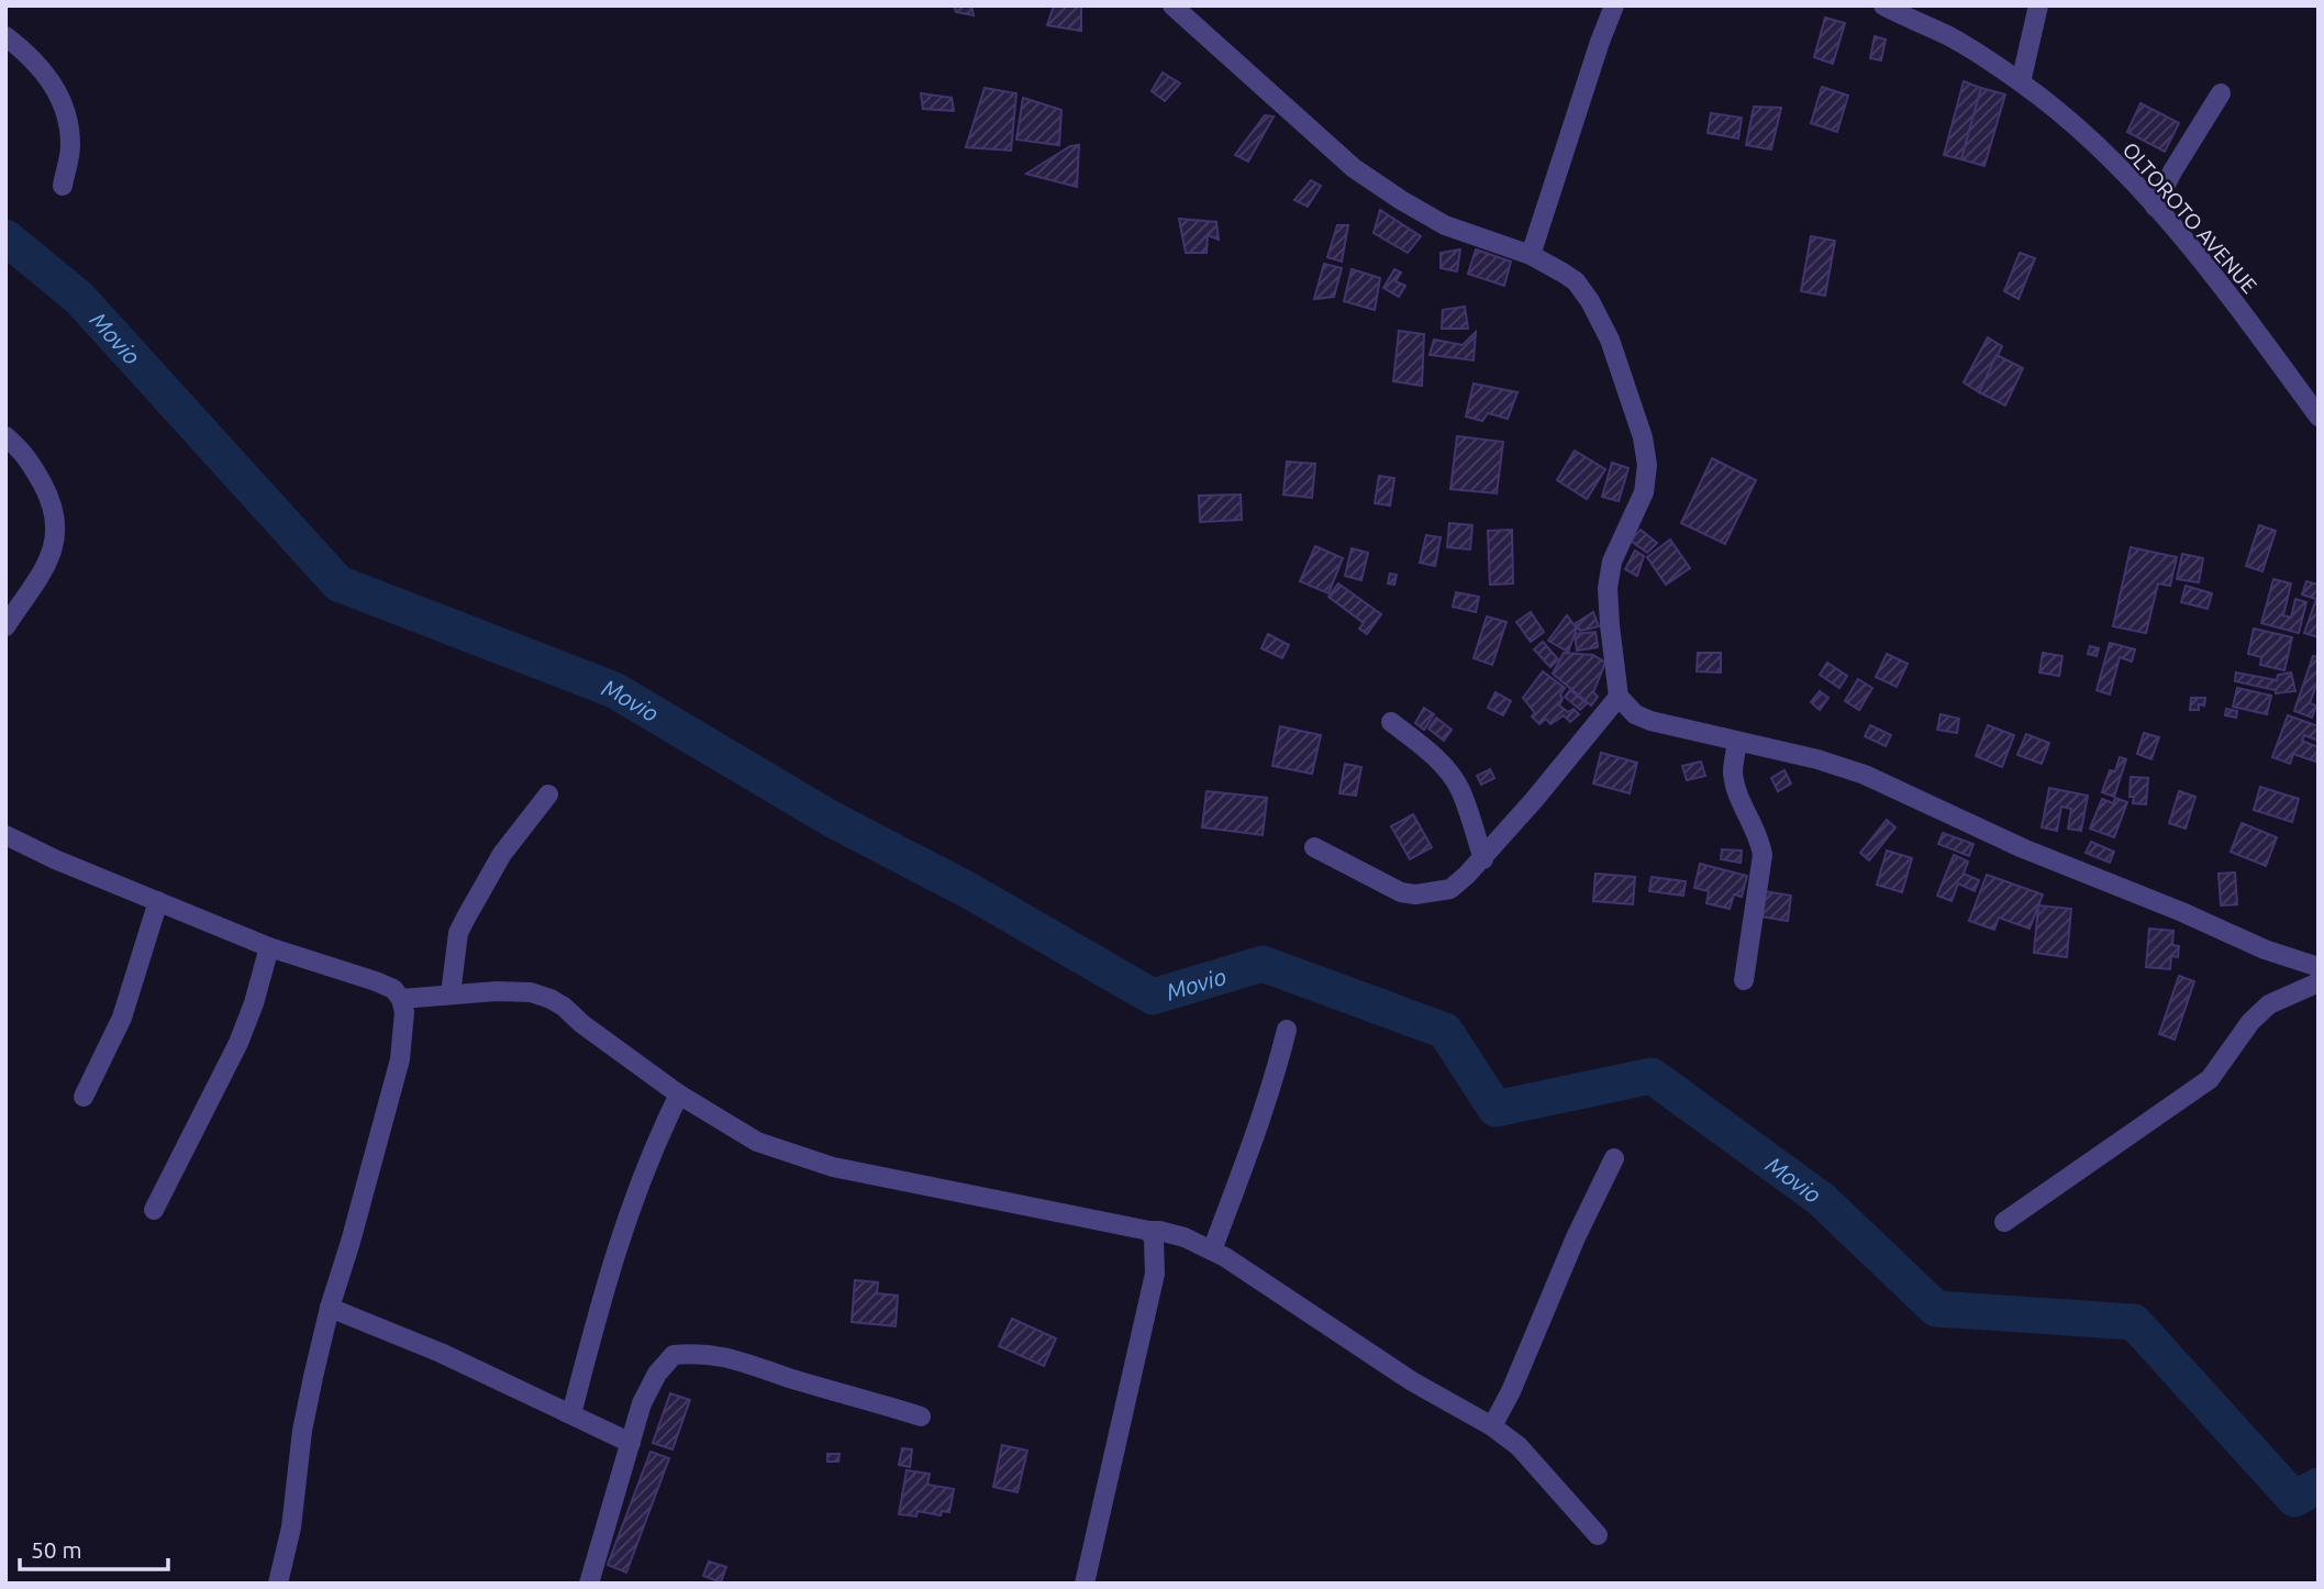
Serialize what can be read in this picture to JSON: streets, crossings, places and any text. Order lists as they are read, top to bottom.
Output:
{
  "streets": {
    "street": ["OLTOROTO AVENUE"]
  },
  "water": ["Movio"],
  "scale_bar": "50 m"
}
